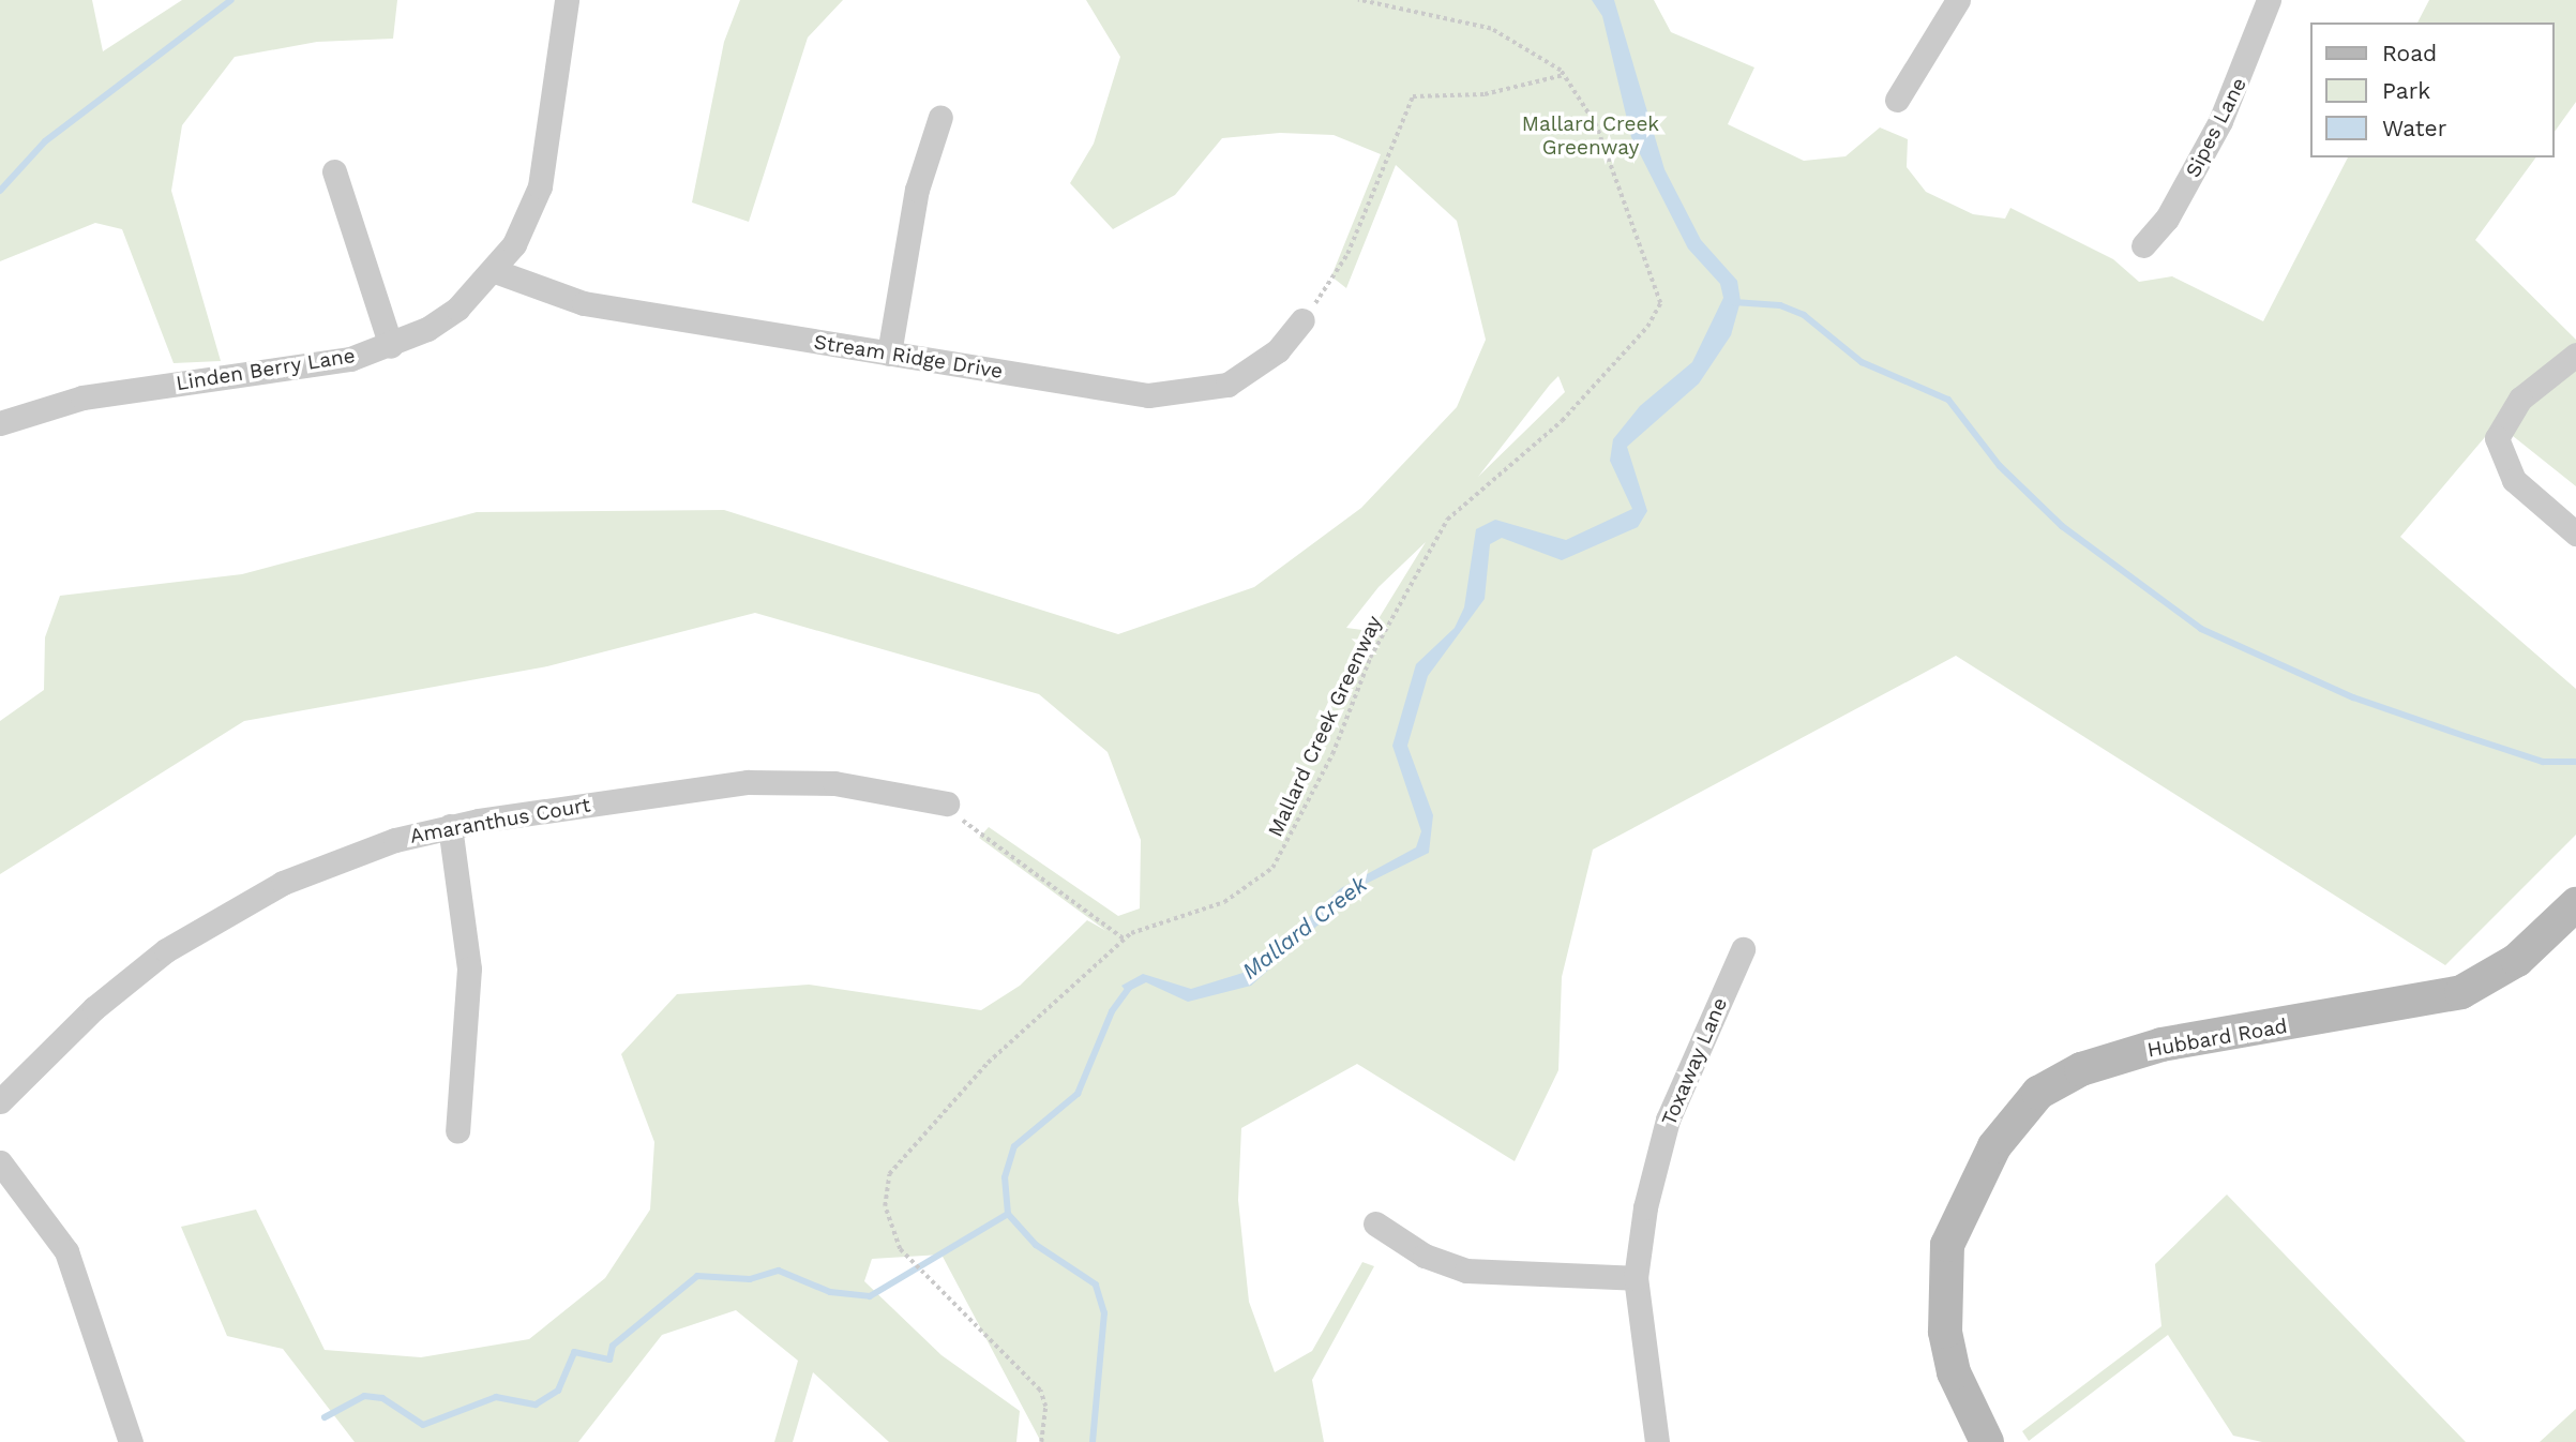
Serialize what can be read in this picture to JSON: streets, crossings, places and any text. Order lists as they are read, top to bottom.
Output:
{
  "streets": {
    "main road": ["Hubbard Road"],
    "street": [
      "Sipes Lane",
      "Stream Ridge Drive",
      "Linden Berry Lane",
      "Amaranthus Court",
      "Toxaway Lane"
    ],
    "path": ["Mallard Creek Greenway"]
  },
  "crossings": [
    ["Stream Ridge Drive", "Linden Berry Lane"]
  ],
  "water": ["Mallard Creek"],
  "parks": ["Mallard Creek Greenway"],
  "legend": ["Road", "Park", "Water"]
}
